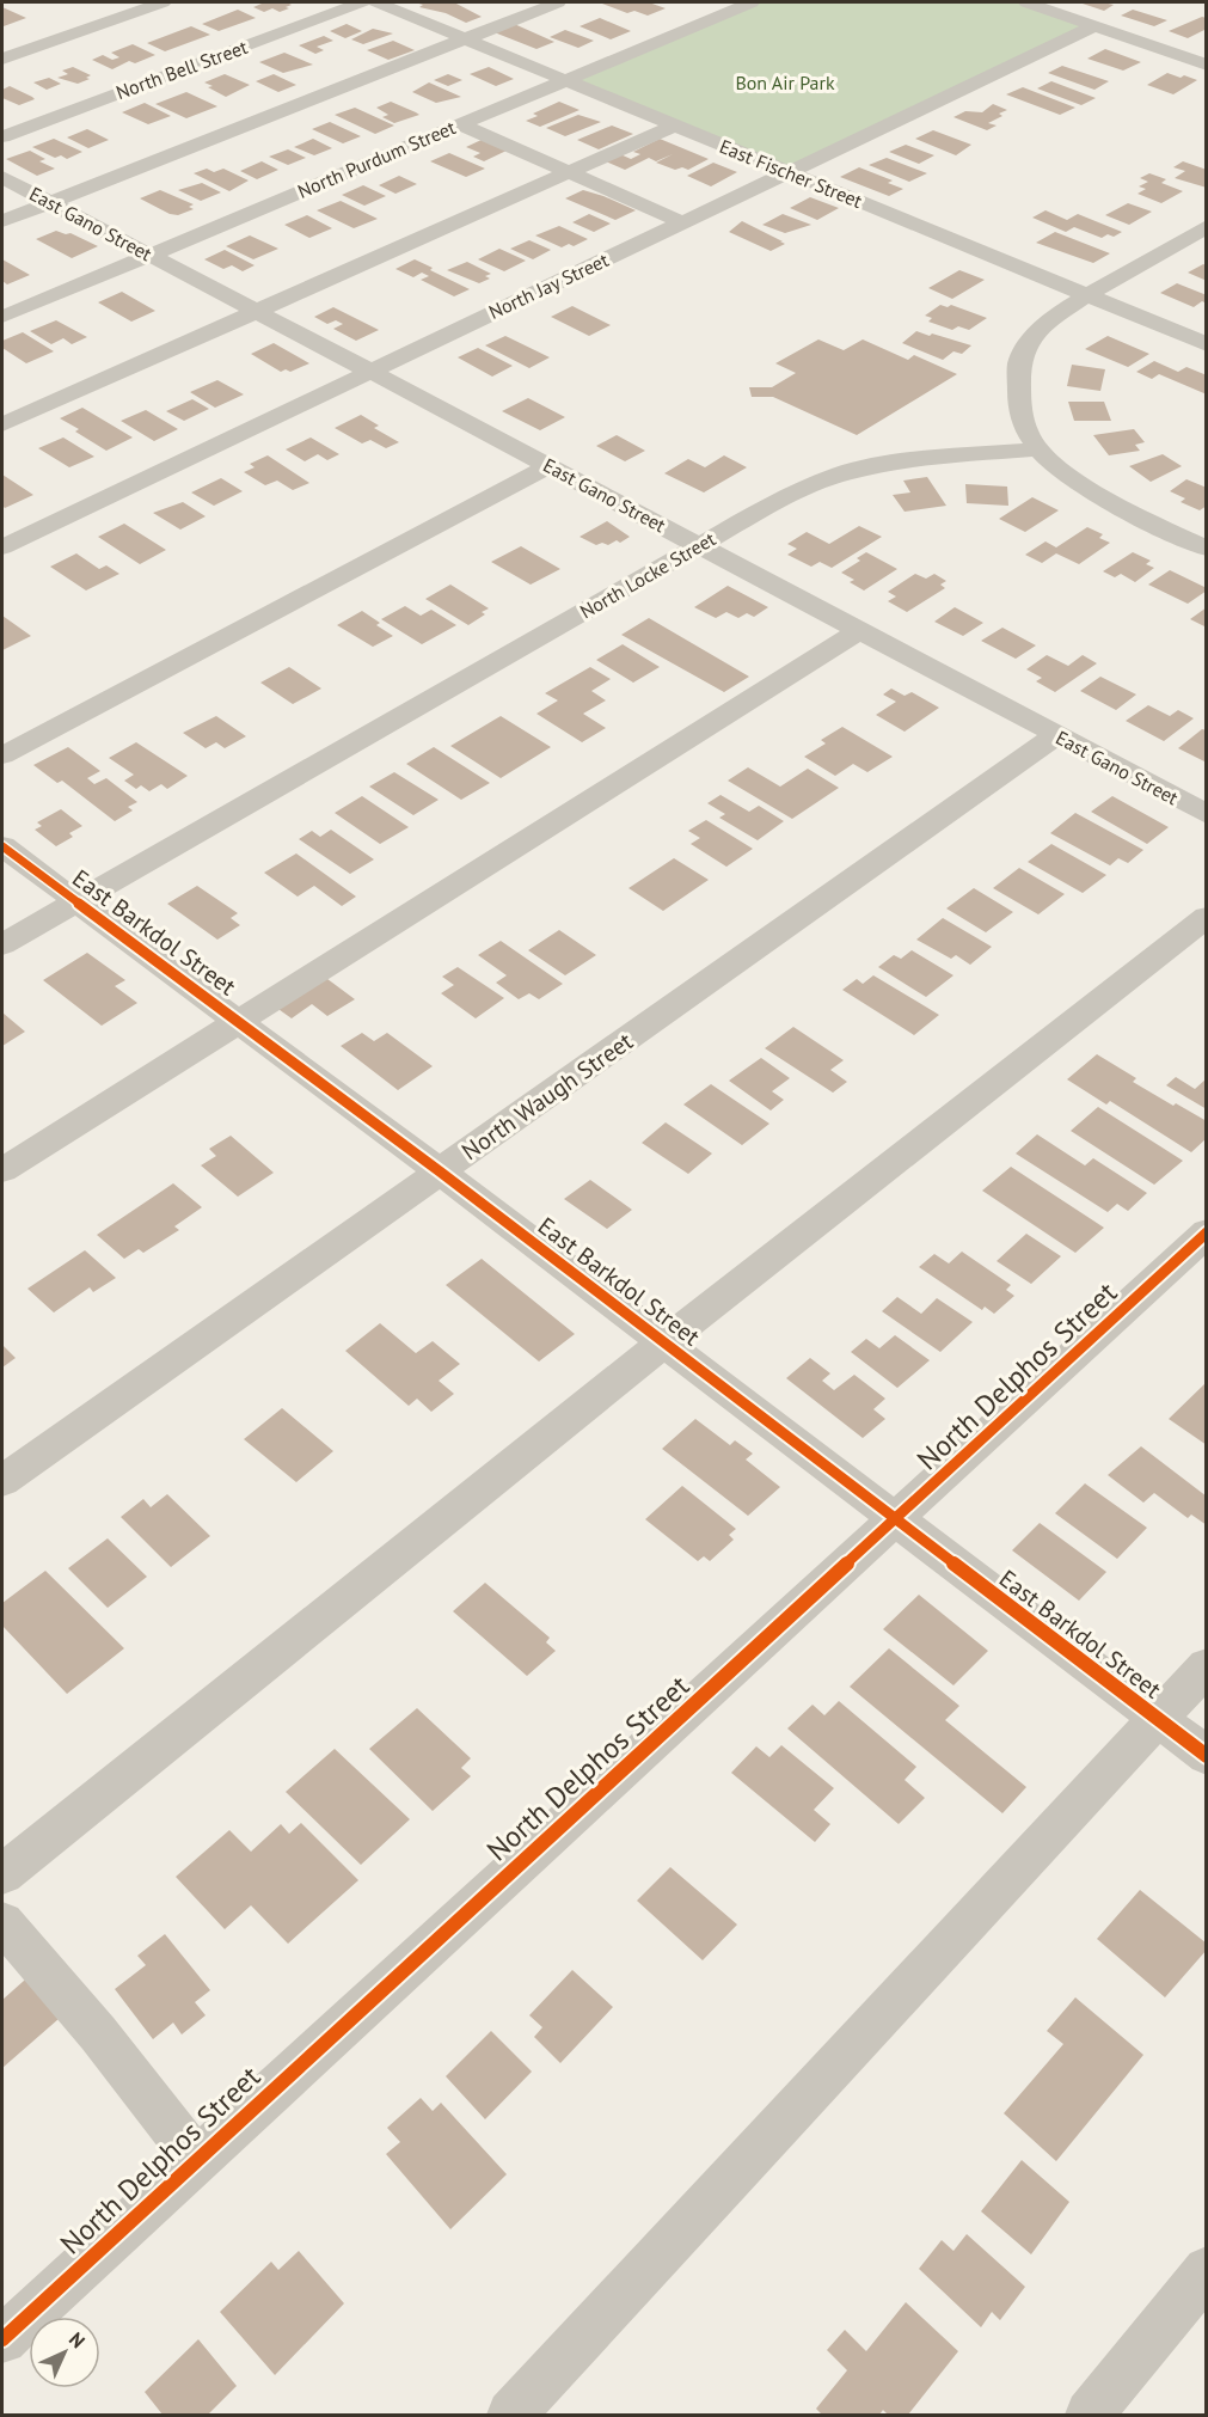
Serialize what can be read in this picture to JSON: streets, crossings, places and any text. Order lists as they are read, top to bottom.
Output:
{
  "streets": {
    "street": [
      "North Bell Street",
      "North Purdum Street",
      "East Fischer Street",
      "East Gano Street",
      "North Jay Street",
      "North Locke Street",
      "East Barkdol Street",
      "North Waugh Street",
      "North Delphos Street"
    ]
  },
  "crossings": [
    ["North Purdum Street", "East Fischer Street"],
    ["North Purdum Street", "East Gano Street"],
    ["East Fischer Street", "North Jay Street"],
    ["East Gano Street", "North Jay Street"],
    ["East Gano Street", "North Locke Street"],
    ["East Gano Street", "North Waugh Street"],
    ["North Locke Street", "East Barkdol Street"],
    ["East Barkdol Street", "North Waugh Street"],
    ["East Barkdol Street", "North Delphos Street"]
  ],
  "parks": ["Bon Air Park"],
  "north": "top right"
}
